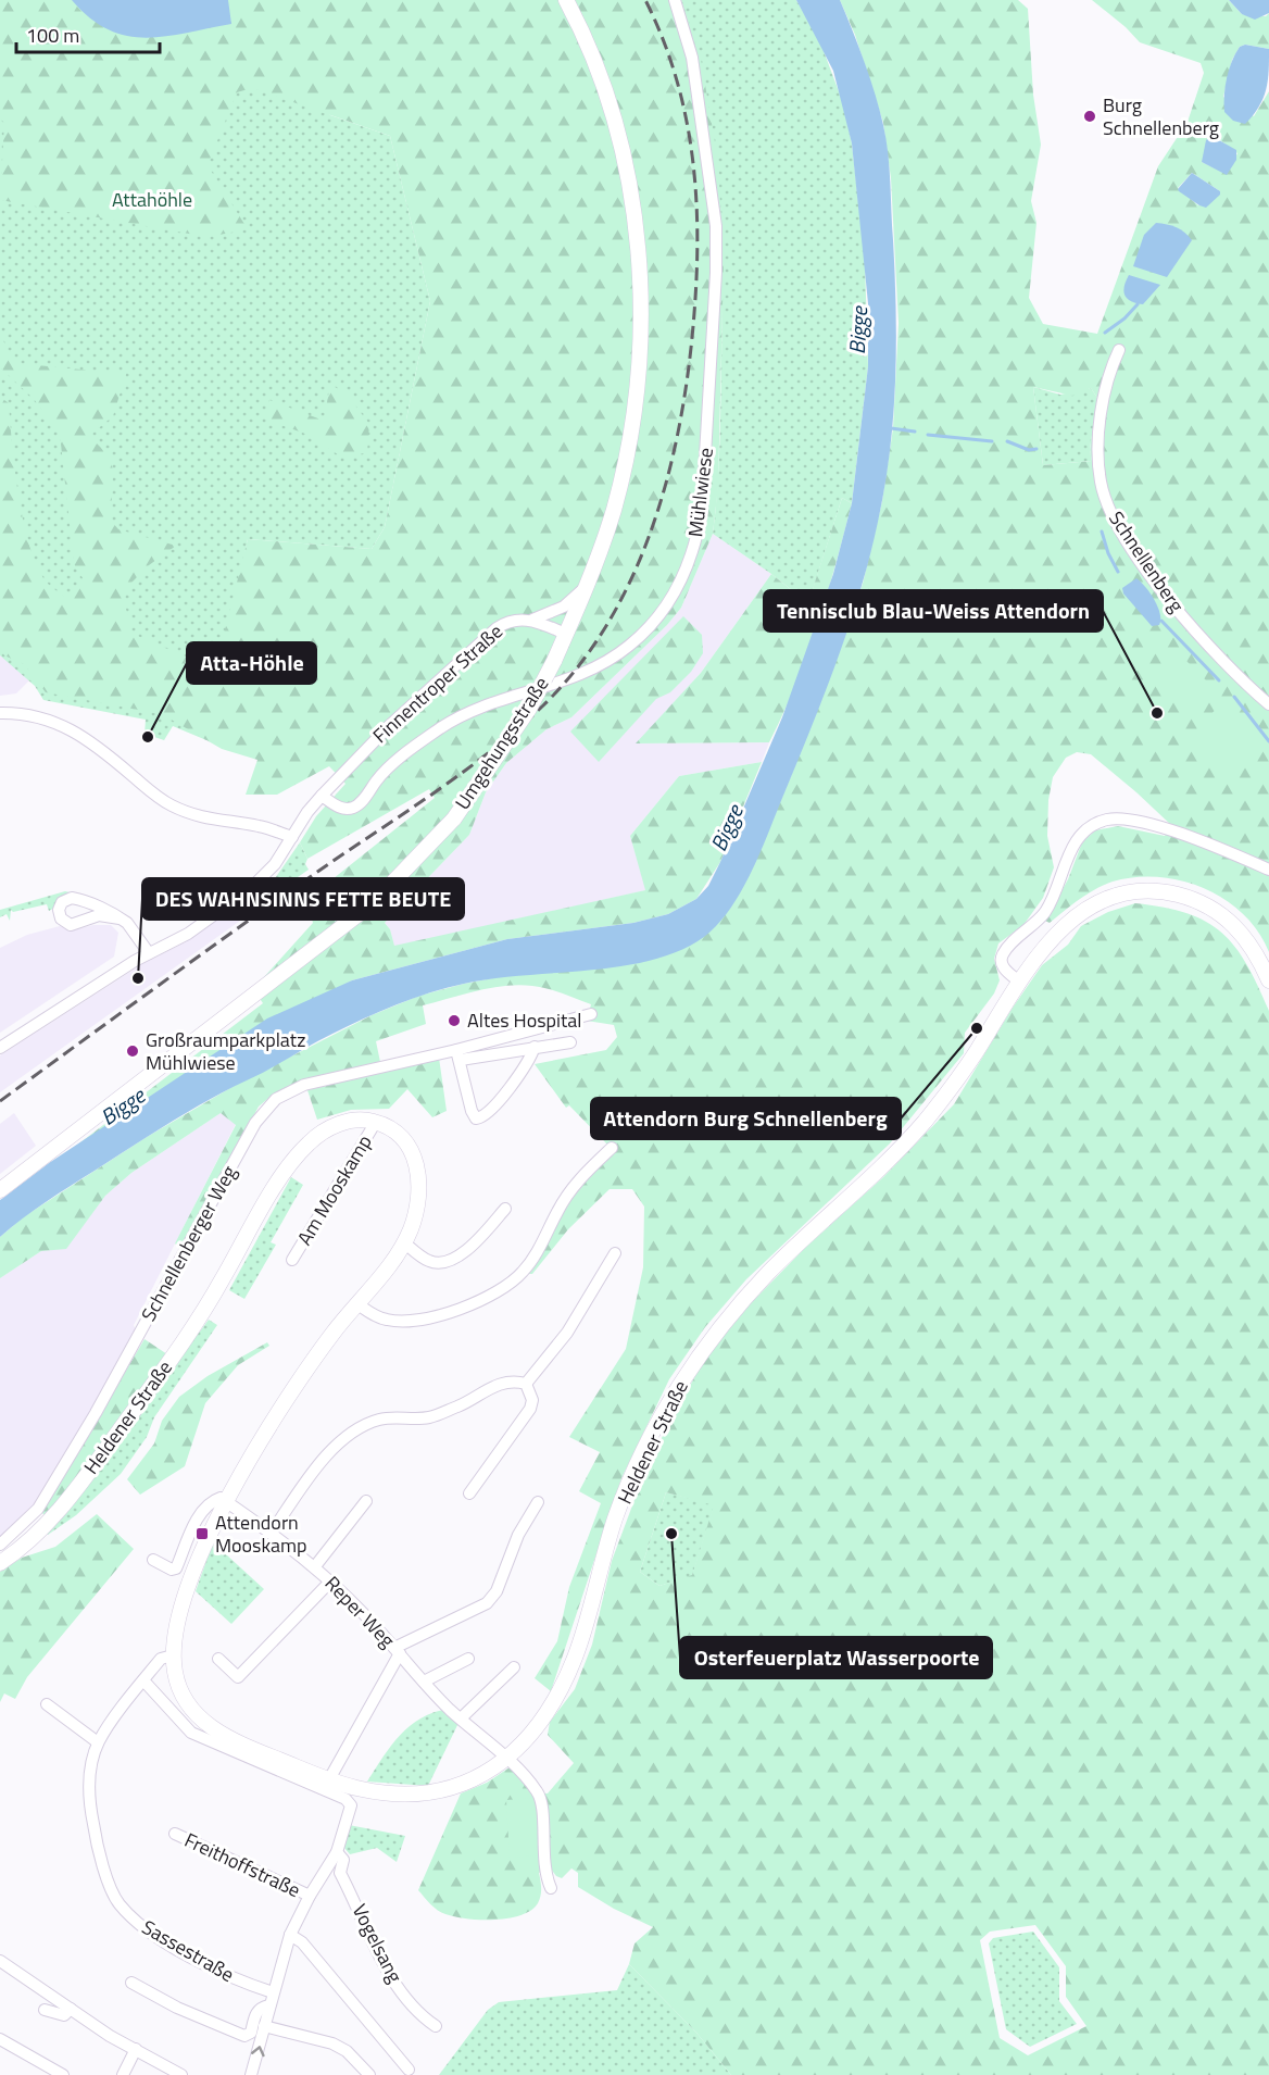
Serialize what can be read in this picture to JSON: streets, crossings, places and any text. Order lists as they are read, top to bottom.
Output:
{
  "streets": {
    "main road": ["Umgehungsstraße", "Heldener Straße"],
    "street": [
      "Mühlwiese",
      "Schnellenberg",
      "Finnentroper Straße",
      "Am Mooskamp",
      "Schnellenberger Weg",
      "Reper Weg",
      "Freithoffstraße",
      "Vogelsang",
      "Sassestraße"
    ]
  },
  "crossings": [
    ["Mühlwiese", "Finnentroper Straße"],
    ["Am Mooskamp", "Heldener Straße"],
    ["Heldener Straße", "Reper Weg"],
    ["Heldener Straße", "Sassestraße"]
  ],
  "water": ["Bigge"],
  "parks": ["Attahöhle"],
  "places": {
    "other": [
      "Burg Schnellenberg",
      "Tennisclub Blau-Weiss Attendorn",
      "Atta-Höhle",
      "DES WAHNSINNS FETTE BEUTE",
      "Altes Hospital",
      "Attendorn Burg Schnellenberg",
      "Großraumparkplatz Mühlwiese",
      "Osterfeuerplatz Wasserpoorte"
    ],
    "transit": ["Attendorn Mooskamp"]
  },
  "scale_bar": "100 m"
}
